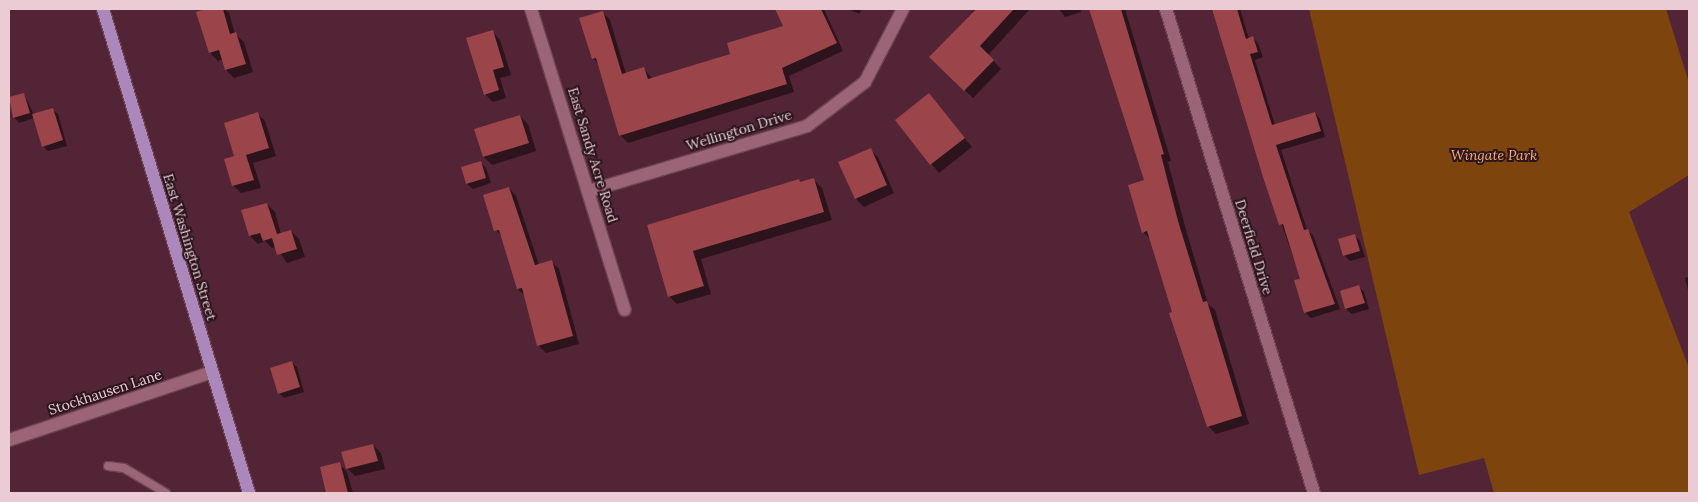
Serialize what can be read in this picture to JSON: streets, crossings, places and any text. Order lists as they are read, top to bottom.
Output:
{
  "streets": {
    "main road": ["East Washington Street"],
    "street": [
      "Wellington Drive",
      "East Sandy Acre Road",
      "Deerfield Drive",
      "Stockhausen Lane"
    ]
  },
  "crossings": [
    ["Wellington Drive", "East Sandy Acre Road"],
    ["East Washington Street", "Stockhausen Lane"]
  ],
  "parks": ["Wingate Park"]
}
